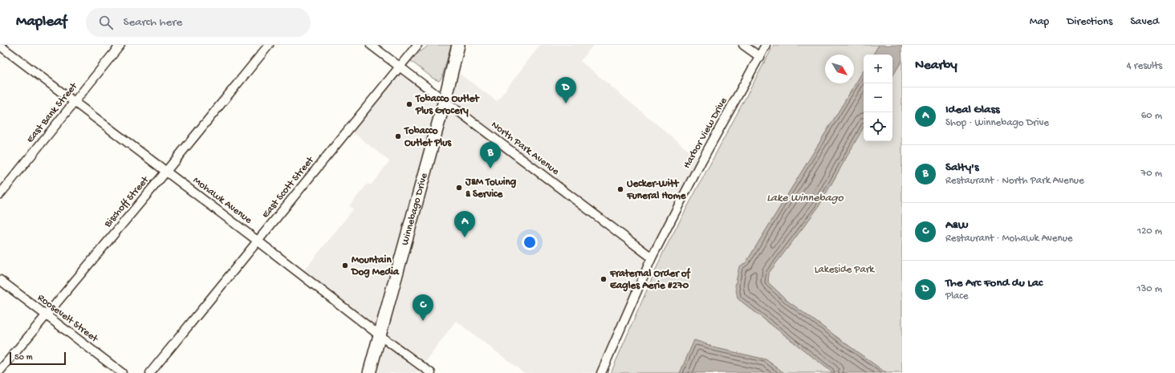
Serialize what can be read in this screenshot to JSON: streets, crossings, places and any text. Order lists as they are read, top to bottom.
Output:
{
  "streets": {
    "main road": ["Winnebago Drive"],
    "street": [
      "East Bank Street",
      "Harbor View Drive",
      "North Park Avenue",
      "East Scott Street",
      "Mohawk Avenue",
      "Bischoff Street",
      "Roosevelt Street"
    ]
  },
  "crossings": [
    ["East Bank Street", "Mohawk Avenue"],
    ["Harbor View Drive", "North Park Avenue"],
    ["North Park Avenue", "East Scott Street"],
    ["North Park Avenue", "Winnebago Drive"],
    ["East Scott Street", "Mohawk Avenue"],
    ["Mohawk Avenue", "Bischoff Street"],
    ["Mohawk Avenue", "Winnebago Drive"],
    ["Bischoff Street", "Roosevelt Street"]
  ],
  "water": ["Lake Winnebago"],
  "parks": ["Lakeside Park"],
  "places": [
    "Tobacco Outlet Plus Grocery",
    "Tobacco Outlet Plus",
    "J&M Towing & Service",
    "Uecker-Witt Funeral Home",
    "Mountain Dog Media",
    "Fraternal Order of Eagles Aerie #270"
  ],
  "scale_bar": "50 m",
  "north": "bottom right",
  "page": {
    "header": "Mapleaf",
    "search": "Search here",
    "nav": ["Map", "Directions", "Saved"],
    "heading": ["Nearby", "4 results"],
    "map_buttons": ["+", "−"],
    "pins": [
      "D",
      "B",
      "A",
      "C"
    ],
    "list": [
      {
        "mark": "A",
        "name": "Ideal Glass",
        "note": "Shop · Winnebago Drive",
        "value": "60 m"
      },
      {
        "mark": "B",
        "name": "Salty's",
        "note": "Restaurant · North Park Avenue",
        "value": "70 m"
      },
      {
        "mark": "C",
        "name": "A&W",
        "note": "Restaurant · Mohawk Avenue",
        "value": "120 m"
      },
      {
        "mark": "D",
        "name": "The Arc Fond du Lac",
        "note": "Place",
        "value": "130 m"
      }
    ],
    "scale": "50 m"
  }
}
